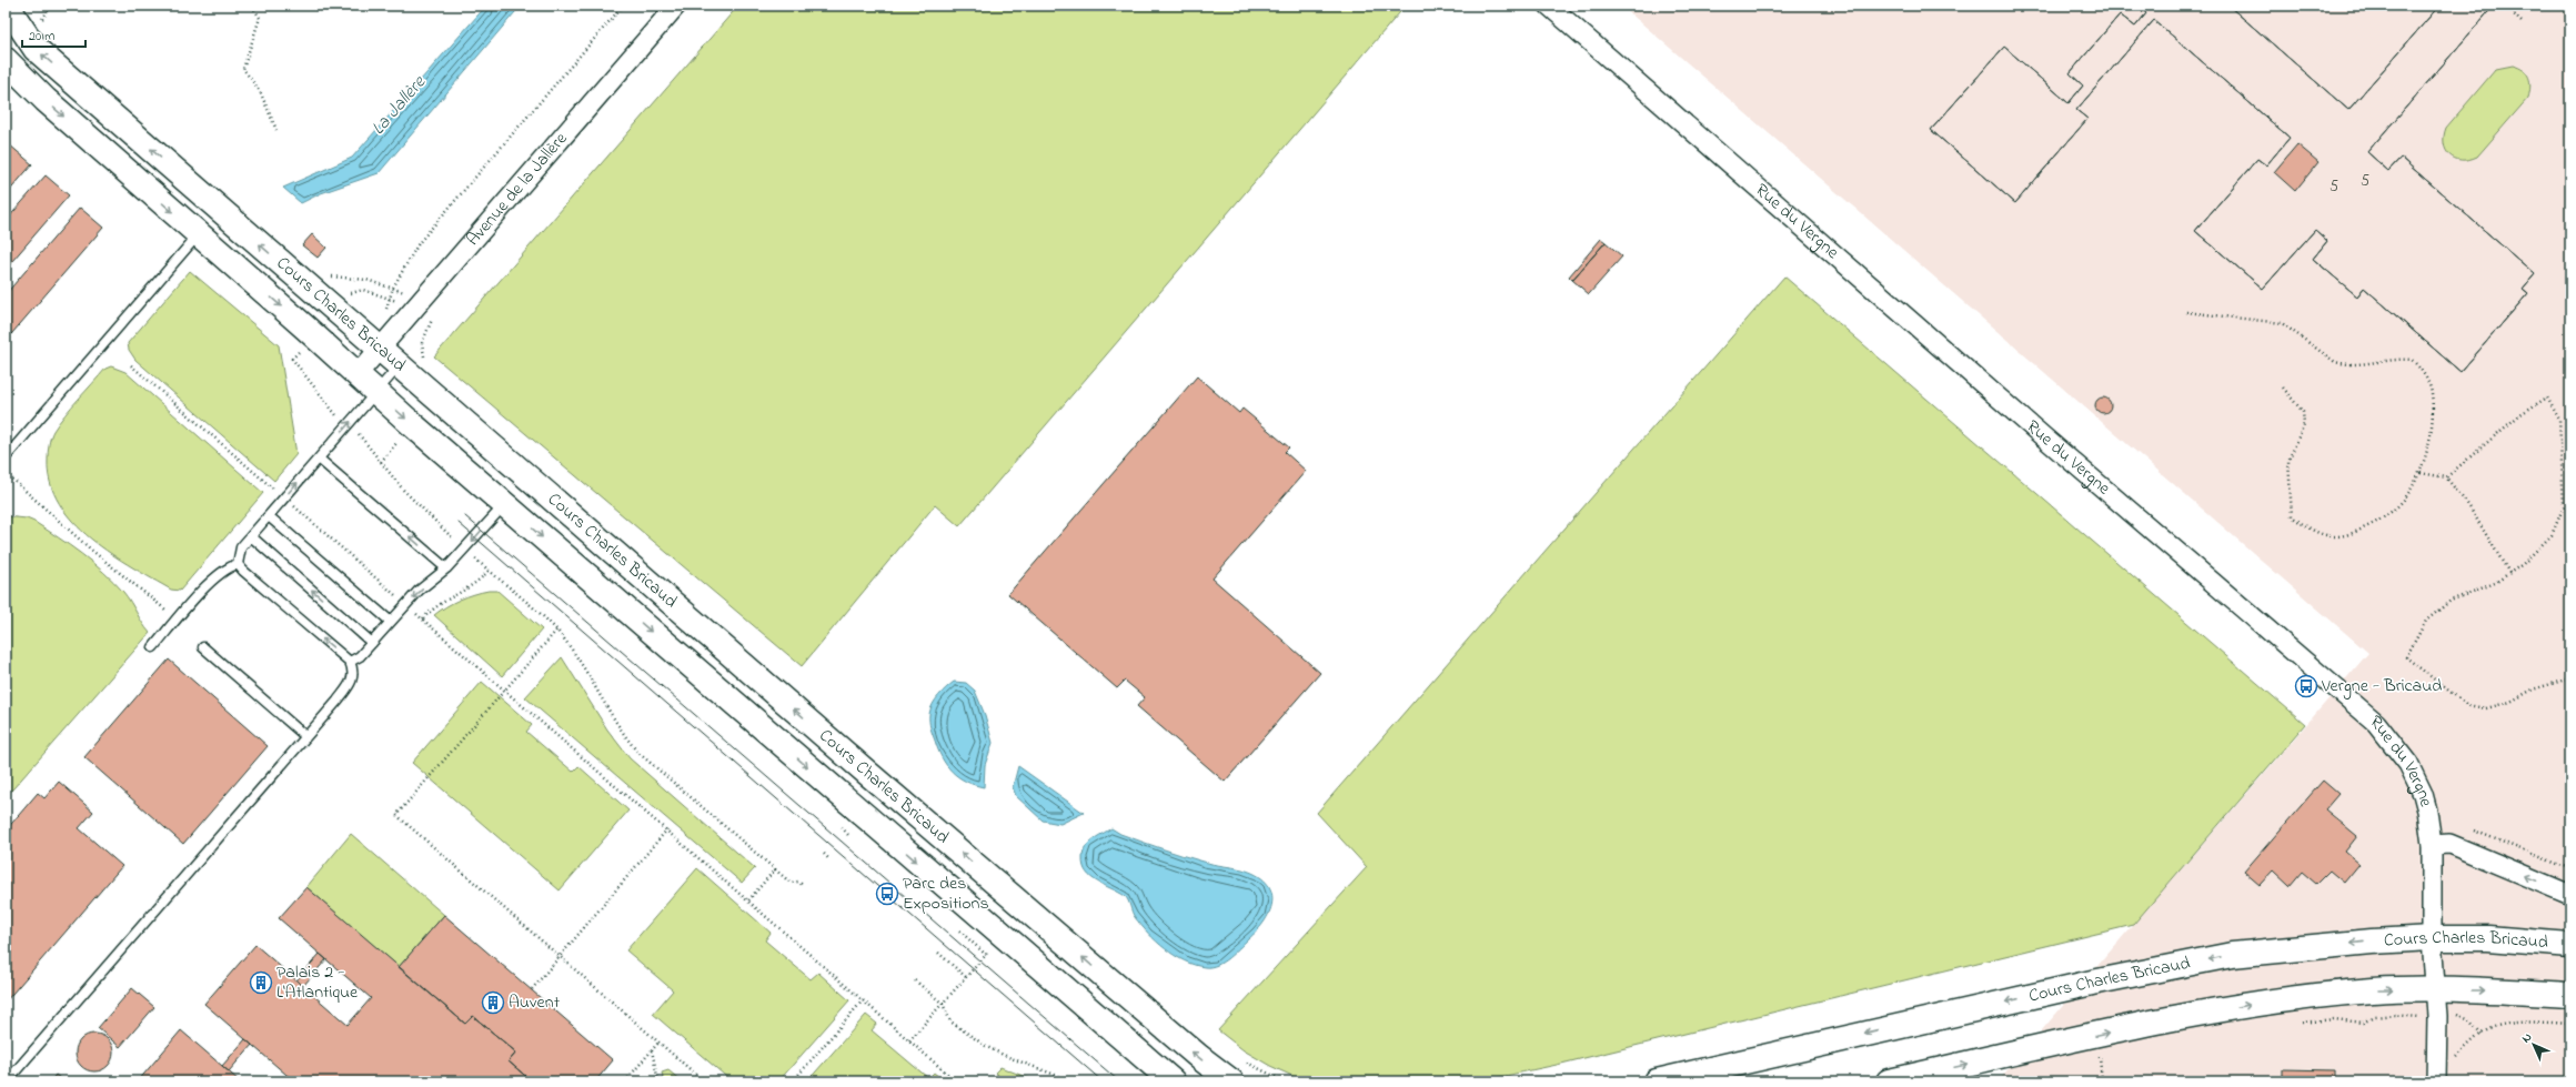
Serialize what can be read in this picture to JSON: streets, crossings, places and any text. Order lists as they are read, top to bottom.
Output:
{
  "streets": {
    "main road": ["Cours Charles Bricaud"],
    "street": ["Avenue de la Jallère", "Rue du Vergne"]
  },
  "crossings": [
    ["Avenue de la Jallère", "Cours Charles Bricaud"],
    ["Rue du Vergne", "Cours Charles Bricaud"]
  ],
  "water": ["La Jallère"],
  "places": {
    "bus stop": ["Vergne - Bricaud", "Parc des Expositions"],
    "building": ["Palais 2 - L'Atlantique", "Auvent"]
  },
  "house_numbers": ["5", "5"],
  "scale_bar": "20 m",
  "north": "top left"
}
